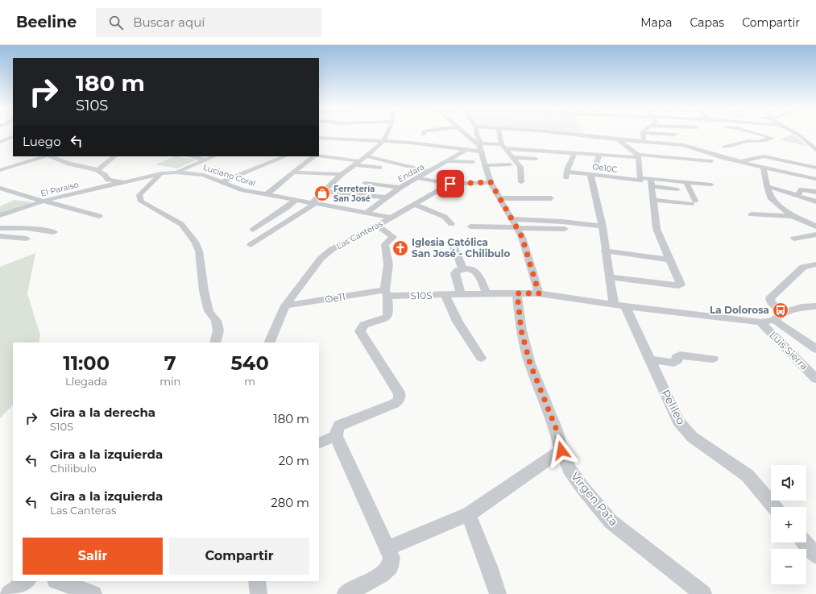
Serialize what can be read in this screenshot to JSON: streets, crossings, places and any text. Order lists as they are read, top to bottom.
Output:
{
  "streets": {
    "street": [
      "Oe10C",
      "Endara",
      "Luciano Coral",
      "El Paraíso",
      "Las Canteras",
      "S10S",
      "Oe11",
      "Luis Sierra",
      "Pelileo",
      "Virgen Pata"
    ]
  },
  "crossings": [
    ["Oe10C", "Pelileo"],
    ["Endara", "Luciano Coral"],
    ["Luciano Coral", "El Paraíso"],
    ["Luciano Coral", "Las Canteras"],
    ["Las Canteras", "Oe11"],
    ["S10S", "Oe11"],
    ["S10S", "Luis Sierra"],
    ["S10S", "Pelileo"],
    ["S10S", "Virgen Pata"]
  ],
  "places": {
    "shop": ["Ferretería San José"],
    "church": ["Iglesia Católica San José - Chilibulo"],
    "bus stop": ["La Dolorosa"]
  },
  "page": {
    "header": "Beeline",
    "search": "Buscar aquí",
    "nav": ["Mapa", "Capas", "Compartir"],
    "turn": ["180 m", "S10S"],
    "then": "Luego",
    "eta": [
      "11:00",
      "Llegada",
      "7",
      "min",
      "540",
      "m"
    ],
    "list": [
      {
        "name": "Gira a la derecha",
        "note": "S10S",
        "value": "180 m"
      },
      {
        "name": "Gira a la izquierda",
        "note": "Chilibulo",
        "value": "20 m"
      },
      {
        "name": "Gira a la izquierda",
        "note": "Las Canteras",
        "value": "280 m"
      }
    ],
    "map_buttons": ["+", "−"],
    "buttons": ["Salir", "Compartir"]
  }
}
